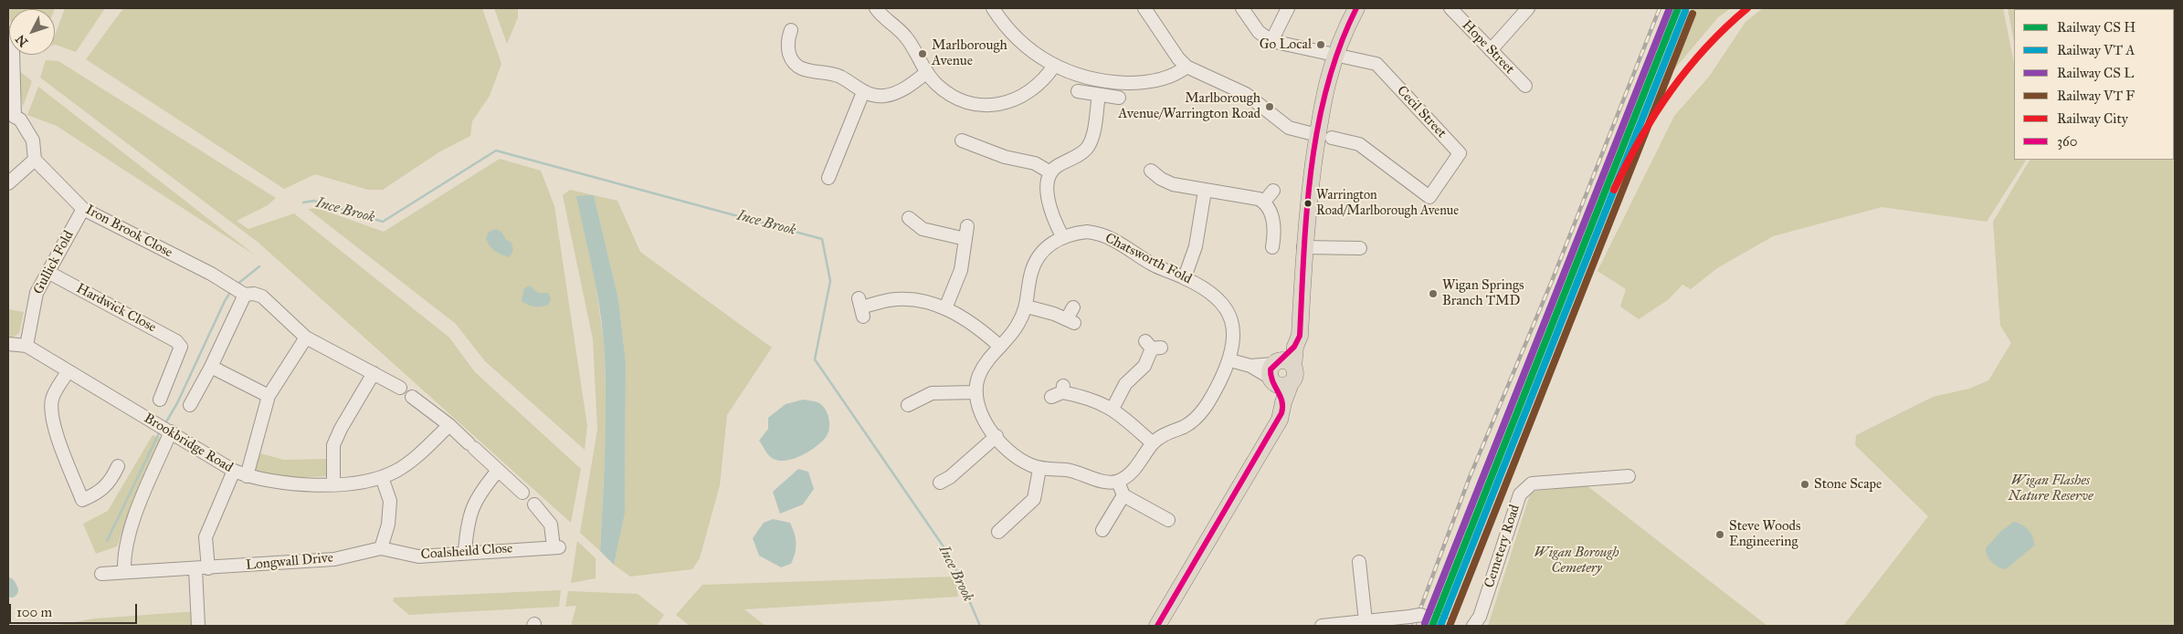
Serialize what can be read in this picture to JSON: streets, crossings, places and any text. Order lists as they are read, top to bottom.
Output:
{
  "streets": {
    "street": [
      "Hope Street",
      "Cecil Street",
      "Iron Brook Close",
      "Chatsworth Fold",
      "Gullick Fold",
      "Hardwick Close",
      "Brookbridge Road",
      "Cemetery Road",
      "Coalsheild Close",
      "Longwall Drive"
    ]
  },
  "crossings": [
    ["Iron Brook Close", "Gullick Fold"],
    ["Gullick Fold", "Hardwick Close"],
    ["Gullick Fold", "Brookbridge Road"],
    ["Coalsheild Close", "Longwall Drive"]
  ],
  "water": ["Ince Brook"],
  "parks": ["Wigan Flashes Nature Reserve", "Wigan Borough Cemetery"],
  "places": [
    "Go Local",
    "Marlborough Avenue",
    "Marlborough Avenue/Warrington Road",
    "Warrington Road/Marlborough Avenue",
    "Wigan Springs Branch TMD",
    "Stone Scape",
    "Steve Woods Engineering"
  ],
  "lines": ["rail line City", "transit line 360"],
  "legend": [
    "Railway CS H",
    "Railway VT A",
    "Railway CS L",
    "Railway VT F",
    "Railway City",
    "360"
  ],
  "scale_bar": "100 m",
  "north": "bottom left"
}
